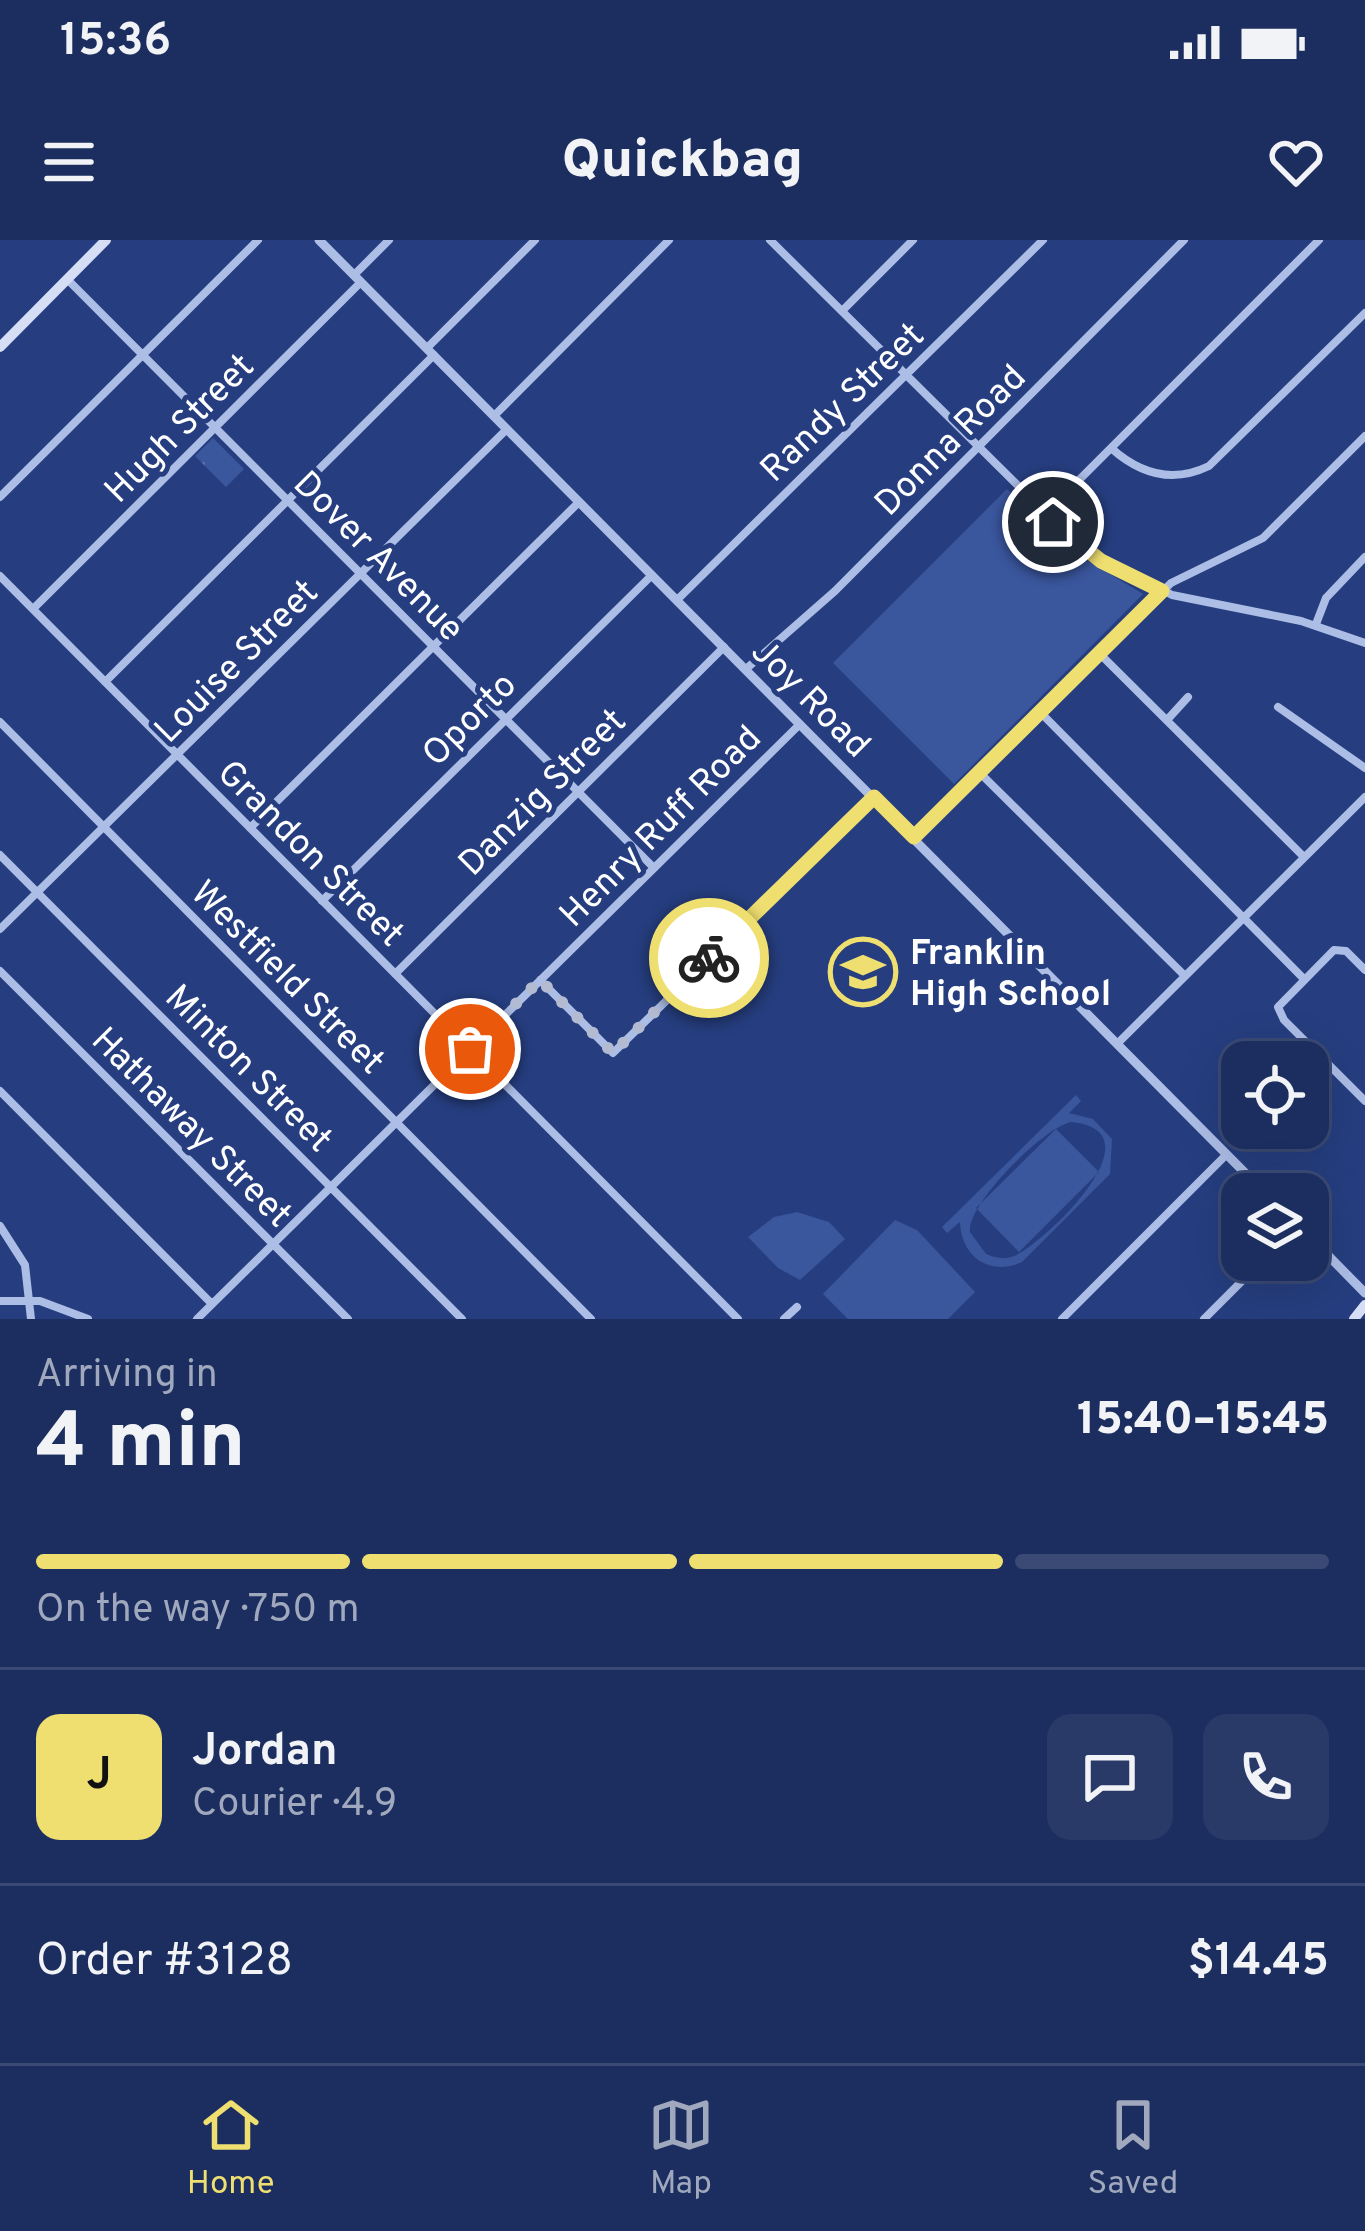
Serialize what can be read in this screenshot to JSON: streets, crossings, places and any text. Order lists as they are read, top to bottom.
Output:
{
  "streets": {
    "street": [
      "Randy Street",
      "Hugh Street",
      "Donna Road",
      "Dover Avenue",
      "Louise Street",
      "Joy Road",
      "Oporto",
      "Danzig Street",
      "Henry Ruff Road",
      "Grandon Street",
      "Westfield Street",
      "Minton Street",
      "Hathaway Street"
    ]
  },
  "crossings": [
    ["Randy Street", "Joy Road"],
    ["Hugh Street", "Dover Avenue"],
    ["Hugh Street", "Joy Road"],
    ["Hugh Street", "Grandon Street"],
    ["Donna Road", "Joy Road"],
    ["Dover Avenue", "Louise Street"],
    ["Dover Avenue", "Oporto"],
    ["Dover Avenue", "Danzig Street"],
    ["Dover Avenue", "Henry Ruff Road"],
    ["Louise Street", "Joy Road"],
    ["Louise Street", "Grandon Street"],
    ["Louise Street", "Westfield Street"],
    ["Louise Street", "Minton Street"],
    ["Joy Road", "Oporto"],
    ["Joy Road", "Danzig Street"],
    ["Joy Road", "Henry Ruff Road"],
    ["Oporto", "Grandon Street"],
    ["Danzig Street", "Grandon Street"],
    ["Henry Ruff Road", "Grandon Street"],
    ["Henry Ruff Road", "Westfield Street"],
    ["Henry Ruff Road", "Minton Street"],
    ["Henry Ruff Road", "Hathaway Street"]
  ],
  "places": {
    "school or university": ["Franklin High School"]
  },
  "page": {
    "status": "15:36",
    "header": "Quickbag",
    "heading": ["4 min", "Arriving in", "15:40–15:45"],
    "panel": [
      "Jordan",
      "Courier · 4.9",
      "Order #3128",
      "$14.45"
    ],
    "bar": "On the way · 750 m",
    "round": "J",
    "tabs": ["Home", "Map", "Saved"]
  }
}
